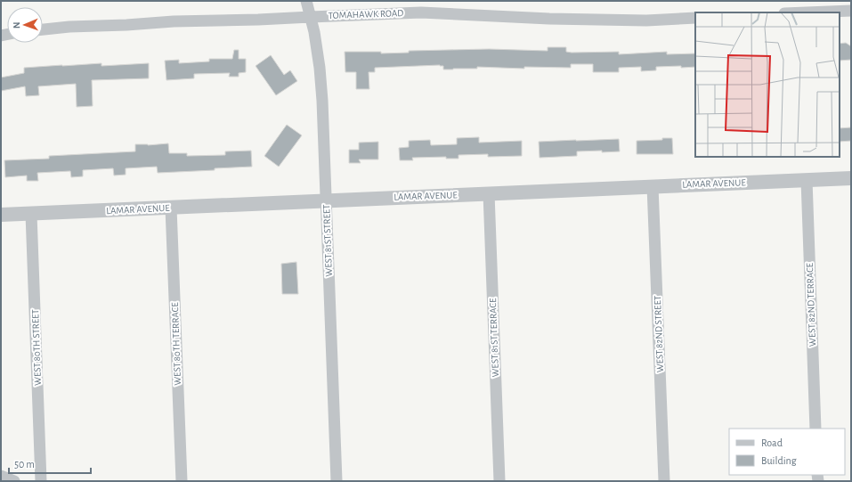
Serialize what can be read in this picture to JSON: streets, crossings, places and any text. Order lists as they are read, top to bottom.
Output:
{
  "streets": {
    "street": [
      "TOMAHAWK ROAD",
      "LAMAR AVENUE",
      "WEST 81ST STREET",
      "WEST 82ND TERRACE",
      "WEST 82ND STREET",
      "WEST 81ST TERRACE",
      "WEST 80TH TERRACE",
      "WEST 80TH STREET"
    ]
  },
  "crossings": [
    ["TOMAHAWK ROAD", "WEST 81ST STREET"],
    ["LAMAR AVENUE", "WEST 81ST STREET"],
    ["LAMAR AVENUE", "WEST 82ND TERRACE"],
    ["LAMAR AVENUE", "WEST 82ND STREET"],
    ["LAMAR AVENUE", "WEST 81ST TERRACE"],
    ["LAMAR AVENUE", "WEST 80TH TERRACE"],
    ["LAMAR AVENUE", "WEST 80TH STREET"]
  ],
  "legend": ["Road", "Building"],
  "scale_bar": "50 m",
  "north": "left"
}
